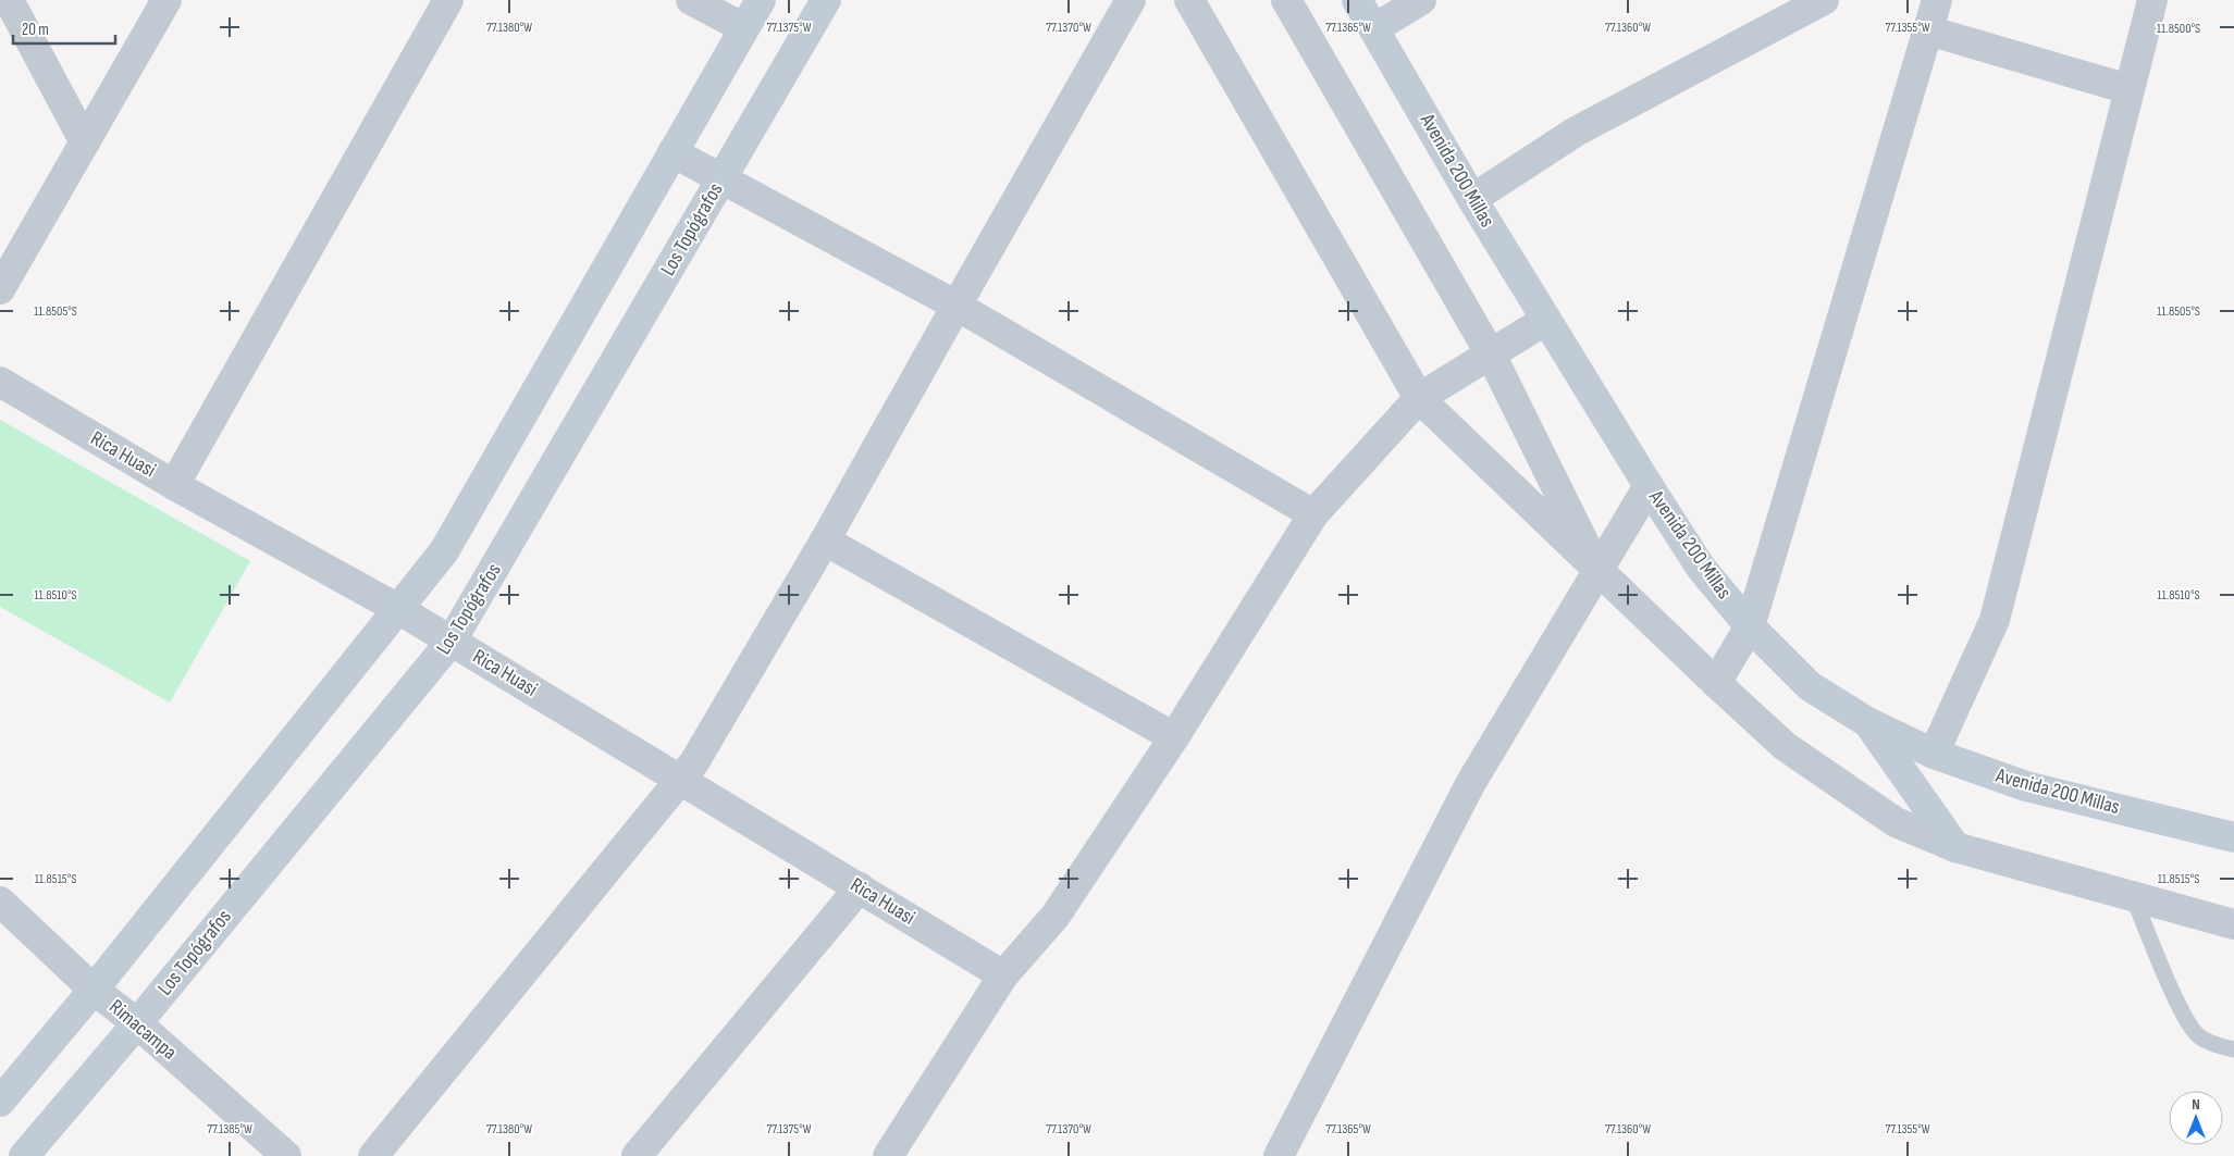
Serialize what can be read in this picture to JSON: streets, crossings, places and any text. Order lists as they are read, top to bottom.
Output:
{
  "streets": {
    "main road": ["Avenida 200 Millas", "Los Topógrafos"],
    "street": ["Rica Huasi", "Rimacampa"]
  },
  "crossings": [
    ["Los Topógrafos", "Rica Huasi"],
    ["Los Topógrafos", "Rimacampa"]
  ],
  "scale_bar": "20 m",
  "north": "top",
  "coordinates": [
    "77.1380°W",
    "77.1375°W",
    "77.1370°W",
    "77.1365°W",
    "77.1360°W",
    "77.1355°W",
    "11.8500°S",
    "11.8505°S",
    "11.8510°S",
    "11.8515°S",
    "77.1385°W"
  ]
}
